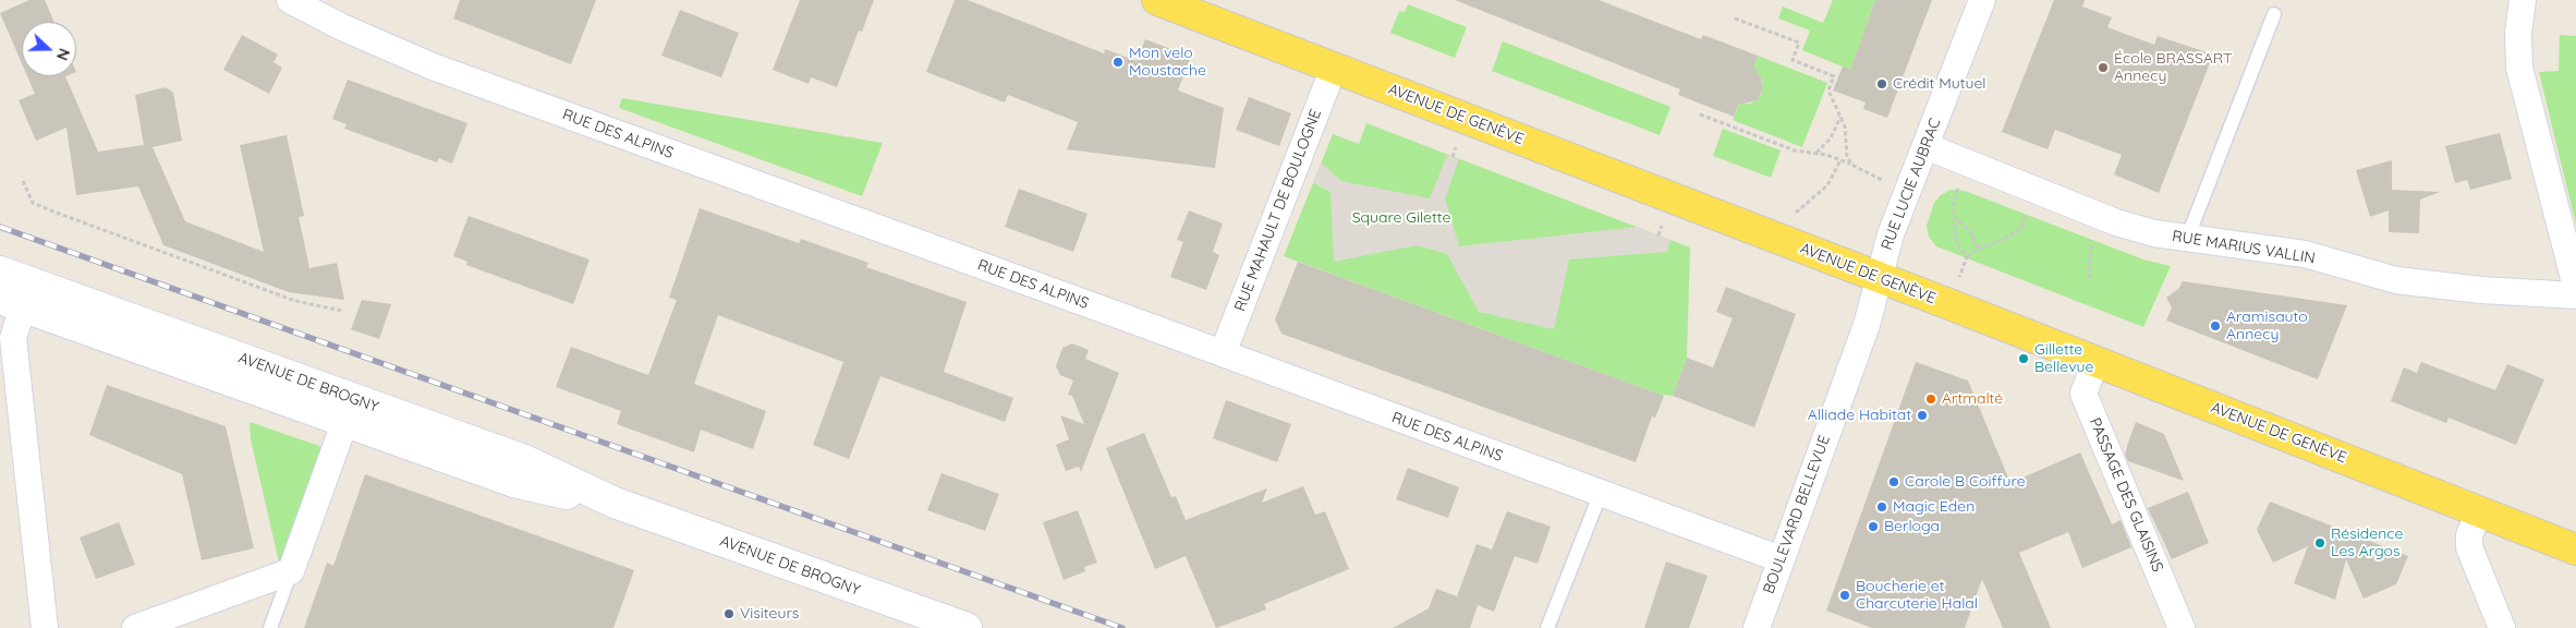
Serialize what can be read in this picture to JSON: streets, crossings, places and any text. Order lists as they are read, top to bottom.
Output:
{
  "streets": {
    "main road": ["AVENUE DE GENÈVE", "AVENUE DE BROGNY"],
    "street": [
      "RUE DES ALPINS",
      "RUE LUCIE AUBRAC",
      "RUE MAHAULT DE BOULOGNE",
      "RUE MARIUS VALLIN",
      "PASSAGE DES GLAISINS",
      "BOULEVARD BELLEVUE"
    ]
  },
  "crossings": [
    ["AVENUE DE GENÈVE", "RUE LUCIE AUBRAC"],
    ["AVENUE DE GENÈVE", "RUE MAHAULT DE BOULOGNE"],
    ["AVENUE DE GENÈVE", "PASSAGE DES GLAISINS"],
    ["AVENUE DE GENÈVE", "BOULEVARD BELLEVUE"],
    ["RUE DES ALPINS", "RUE MAHAULT DE BOULOGNE"],
    ["RUE DES ALPINS", "BOULEVARD BELLEVUE"],
    ["RUE LUCIE AUBRAC", "RUE MARIUS VALLIN"],
    ["RUE LUCIE AUBRAC", "BOULEVARD BELLEVUE"]
  ],
  "parks": ["Square Gilette"],
  "places": [
    "Mon velo Moustache",
    "École BRASSART Annecy",
    "Crédit Mutuel",
    "Aramisauto Annecy",
    "Gillette Bellevue",
    "Artmalté",
    "Alliade Habitat",
    "Carole B Coiffure",
    "Magic Eden",
    "Berloga",
    "Résidence Les Argos",
    "Boucherie et Charcuterie Halal",
    "Visiteurs"
  ],
  "north": "right"
}
